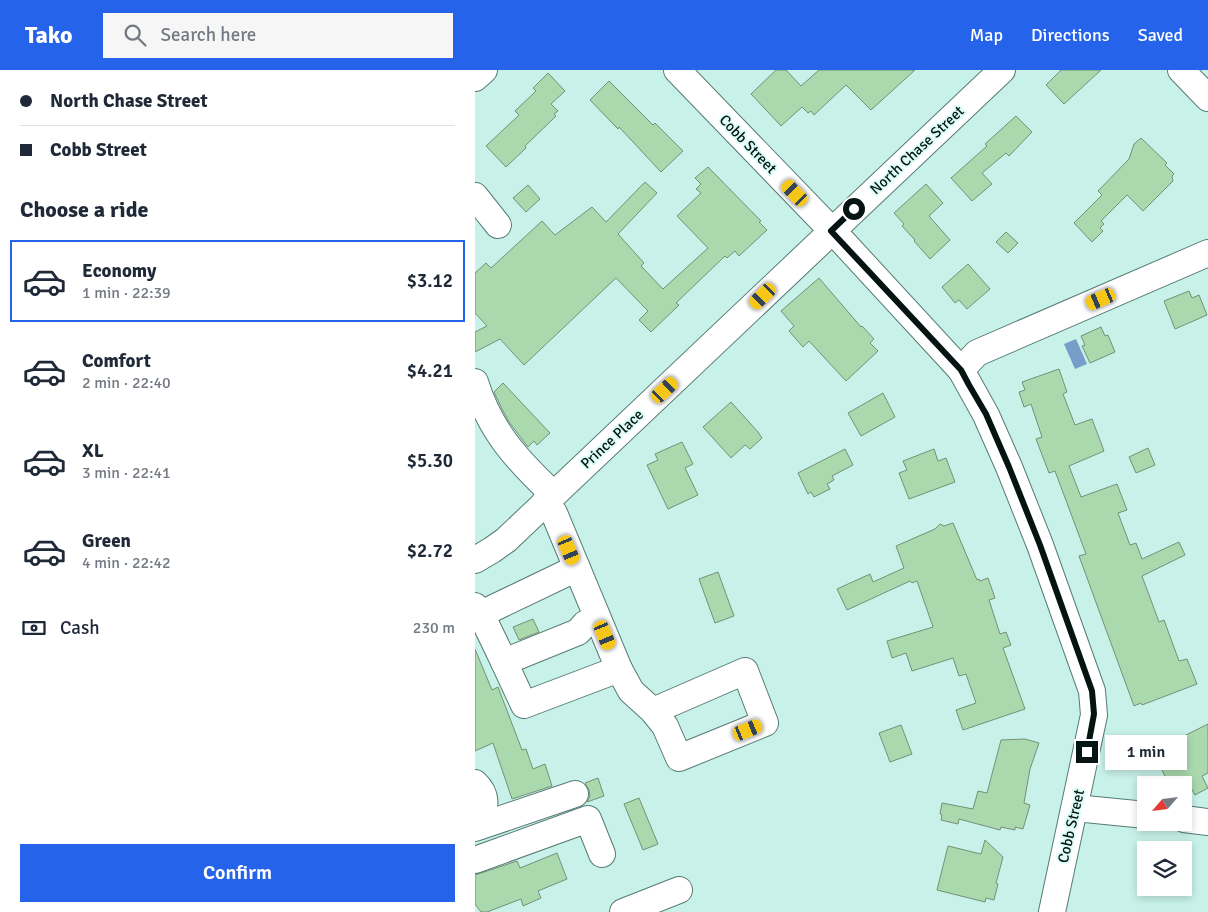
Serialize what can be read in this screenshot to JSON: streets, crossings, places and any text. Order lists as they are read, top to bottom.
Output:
{
  "streets": {
    "street": ["Cobb Street", "North Chase Street", "Prince Place"]
  },
  "crossings": [
    ["Cobb Street", "North Chase Street"],
    ["Cobb Street", "Prince Place"],
    ["North Chase Street", "Prince Place"]
  ],
  "north": "bottom left",
  "page": {
    "header": "Tako",
    "search": "Search here",
    "nav": ["Map", "Directions", "Saved"],
    "banner": ["North Chase Street", "Cobb Street"],
    "heading": "Choose a ride",
    "list": [
      {
        "name": "Economy",
        "note": "1 min · 22:39",
        "value": "$3.12"
      },
      {
        "name": "Comfort",
        "note": "2 min · 22:40",
        "value": "$4.21"
      },
      {
        "name": "XL",
        "note": "3 min · 22:41",
        "value": "$5.30"
      },
      {
        "name": "Green",
        "note": "4 min · 22:42",
        "value": "$2.72"
      }
    ],
    "pay": ["Cash", "230 m"],
    "bubble": "1 min",
    "buttons": "Confirm"
  }
}
